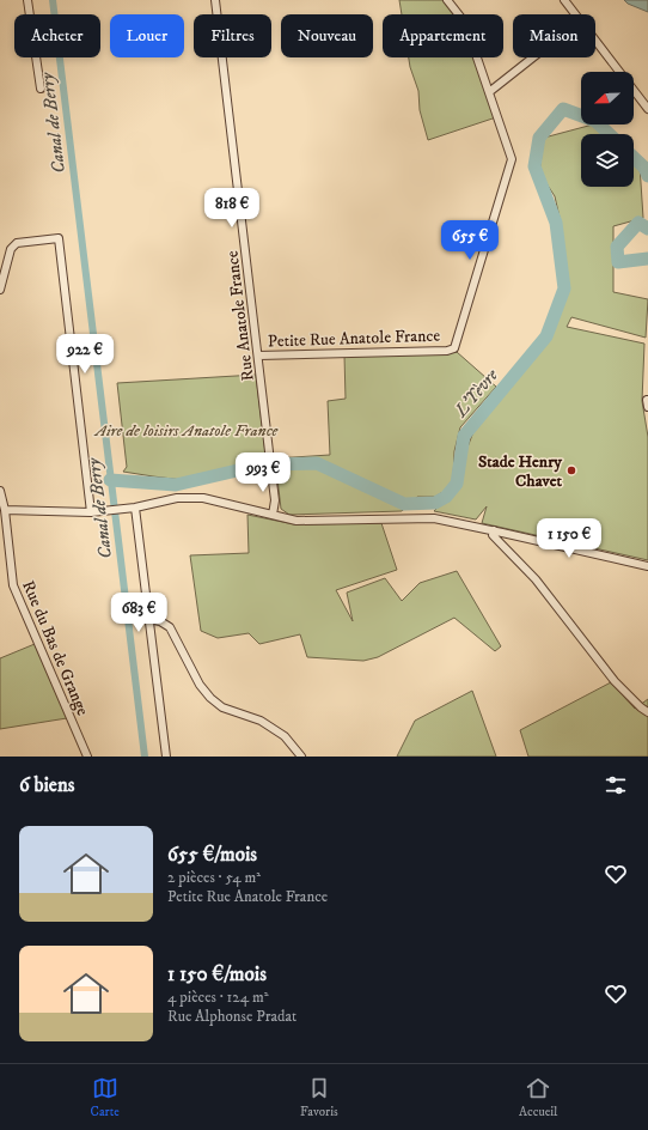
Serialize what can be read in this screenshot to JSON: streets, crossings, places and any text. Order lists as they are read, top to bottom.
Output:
{
  "streets": {
    "street": ["Rue Anatole France", "Petite Rue Anatole France", "Rue du Bas de Grange"]
  },
  "crossings": [
    ["Rue Anatole France", "Petite Rue Anatole France"]
  ],
  "water": ["Canal de Berry", "L'Yèvre"],
  "parks": ["Aire de loisirs Anatole France"],
  "places": ["Stade Henry Chavet"],
  "north": "left",
  "page": {
    "chip": [
      "Acheter",
      "Louer",
      "Filtres",
      "Nouveau",
      "Appartement",
      "Maison"
    ],
    "price": [
      "818 €",
      "655 €",
      "922 €",
      "993 €",
      "1 150 €",
      "683 €"
    ],
    "heading": "6 biens",
    "list": [
      {
        "name": "655 €/mois",
        "note": "2 pièces · 54 m² · Petite Rue Anatole France"
      },
      {
        "name": "1 150 €/mois",
        "note": "4 pièces · 124 m² · Rue Alphonse Pradat"
      }
    ],
    "tabs": ["Carte", "Favoris", "Accueil"]
  }
}
